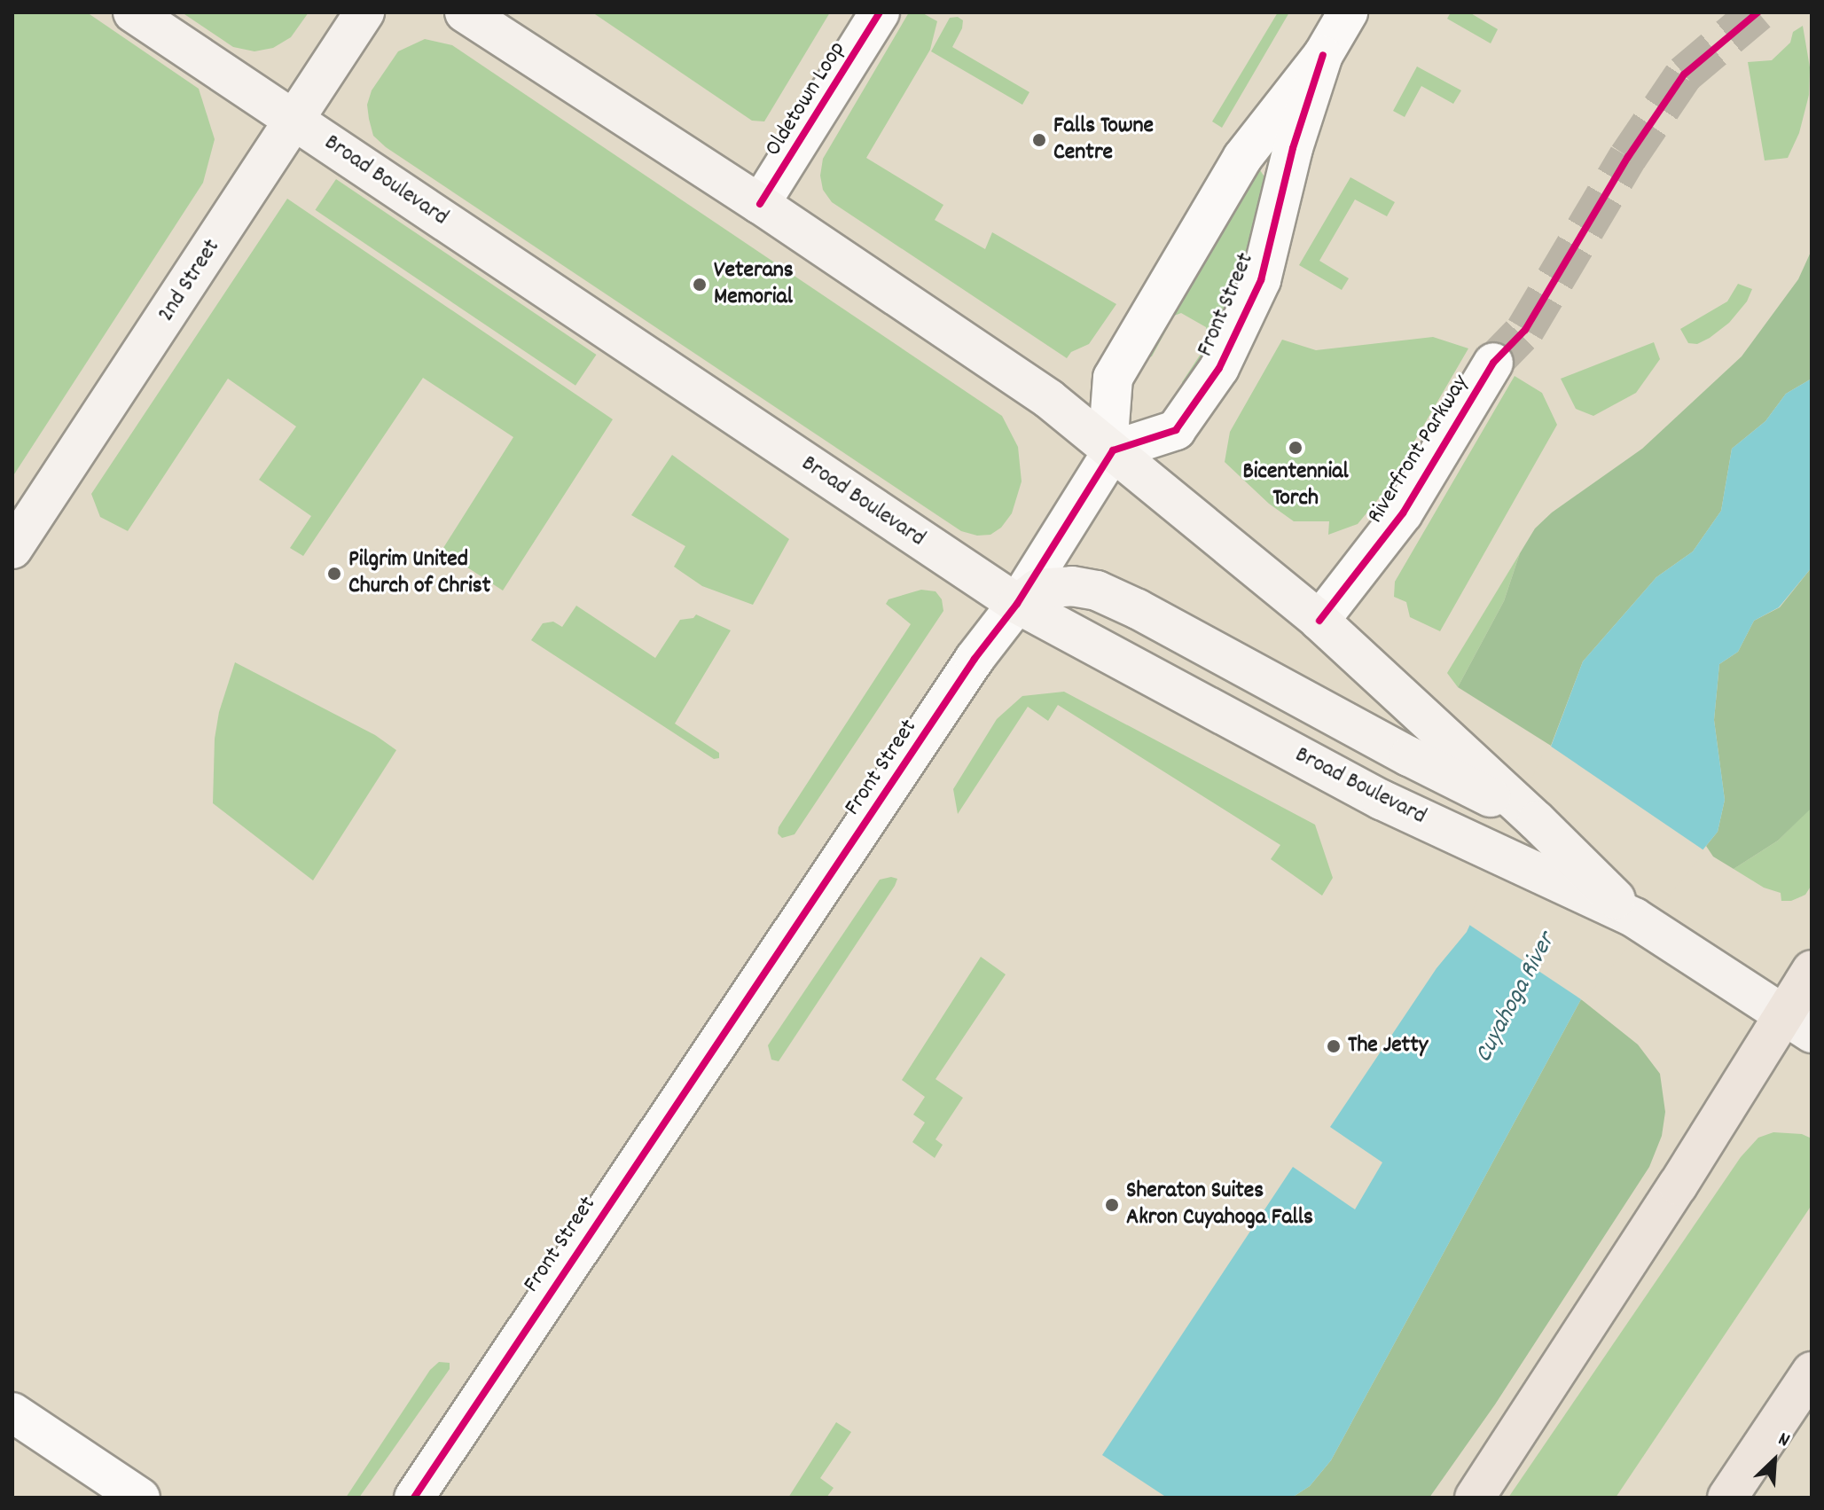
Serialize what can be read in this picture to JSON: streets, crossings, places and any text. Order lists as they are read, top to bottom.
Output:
{
  "streets": {
    "main road": ["Broad Boulevard", "2nd Street"],
    "street": ["Oldetown Loop", "Front Street", "Riverfront Parkway"]
  },
  "crossings": [
    ["Oldetown Loop", "Broad Boulevard"],
    ["Broad Boulevard", "2nd Street"],
    ["Broad Boulevard", "Front Street"],
    ["Broad Boulevard", "Riverfront Parkway"]
  ],
  "water": ["Cuyahoga River"],
  "places": [
    "Falls Towne Centre",
    "Veterans Memorial",
    "Bicentennial Torch",
    "Pilgrim United Church of Christ",
    "The Jetty",
    "Sheraton Suites Akron Cuyahoga Falls"
  ],
  "north": "top right"
}
